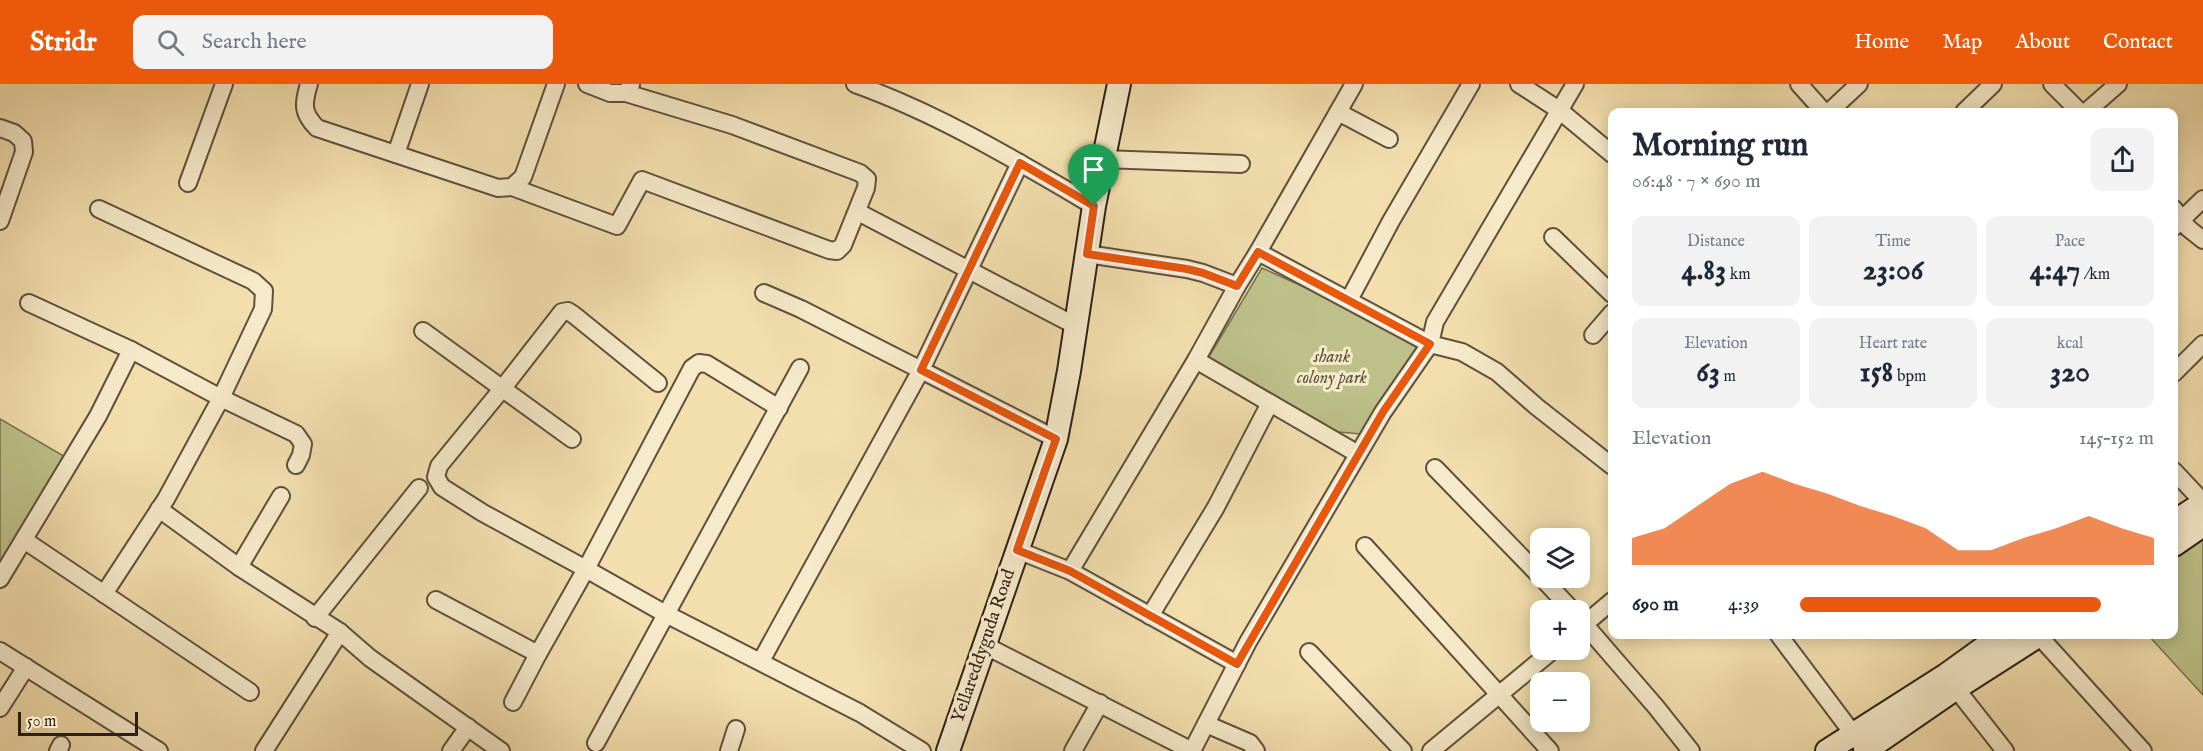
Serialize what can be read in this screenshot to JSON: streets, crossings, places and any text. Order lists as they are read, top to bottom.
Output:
{
  "streets": {
    "street": ["Yellareddyguda Road"]
  },
  "parks": ["shank colony park"],
  "scale_bar": "50 m",
  "page": {
    "header": "Stridr",
    "search": "Search here",
    "nav": [
      "Home",
      "Map",
      "About",
      "Contact"
    ],
    "heading": ["Morning run", "06:48 · 7 × 690 m"],
    "stats": [
      ["Distance", "4.83 km"],
      ["Time", "23:06"],
      ["Pace", "4:47 /km"],
      ["Elevation", "63 m"],
      ["Heart rate", "158 bpm"],
      ["kcal", "320"]
    ],
    "chart": ["Elevation", "145–152 m"],
    "map_buttons": ["+", "−"],
    "list": [
      {
        "name": "690 m",
        "note": "4:39"
      }
    ],
    "scale": "50 m"
  }
}
